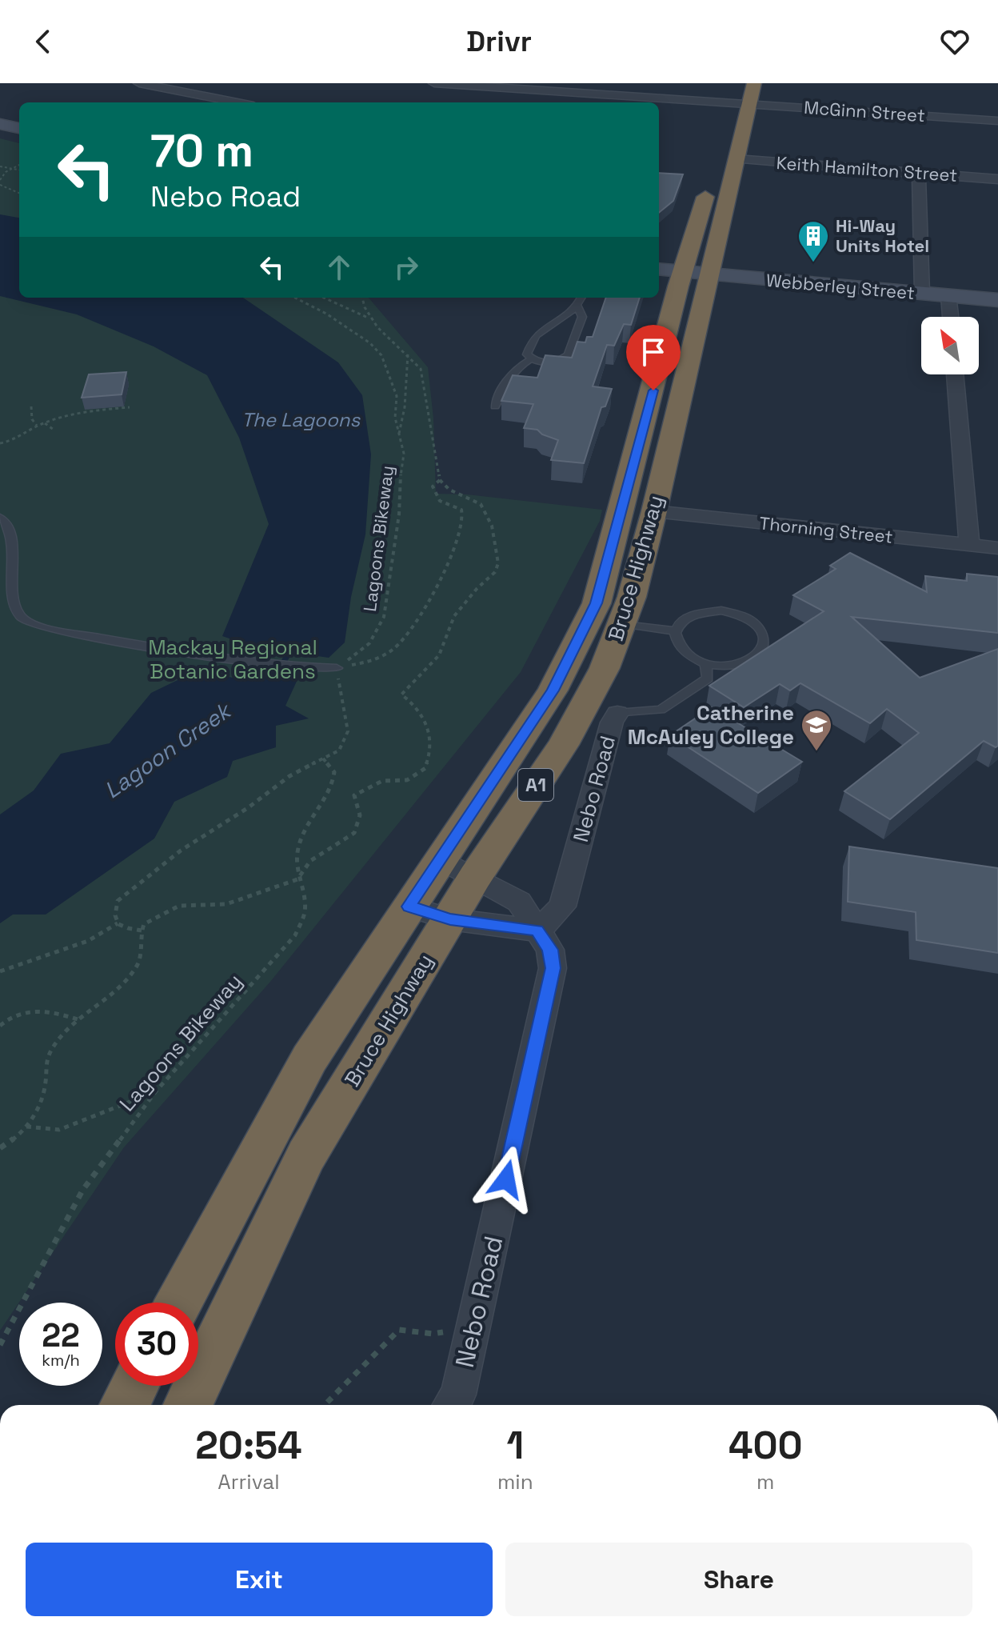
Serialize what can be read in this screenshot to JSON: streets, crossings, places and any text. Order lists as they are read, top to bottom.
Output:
{
  "streets": {
    "highway": ["Bruce Highway", "A1"],
    "street": [
      "McGinn Street",
      "Keith Hamilton Street",
      "Webberley Street",
      "Thorning Street",
      "Nebo Road"
    ],
    "path": ["Lagoons Bikeway"]
  },
  "crossings": [
    ["McGinn Street", "Bruce Highway"],
    ["Keith Hamilton Street", "Bruce Highway"],
    ["Webberley Street", "Bruce Highway"],
    ["Thorning Street", "Bruce Highway"],
    ["Bruce Highway", "Nebo Road"]
  ],
  "water": ["The Lagoons", "Lagoon Creek"],
  "parks": ["Mackay Regional Botanic Gardens"],
  "places": {
    "building": ["Hi-Way Units Hotel"],
    "school or university": ["Catherine McAuley College"]
  },
  "north": "top left",
  "page": {
    "header": "Drivr",
    "turn": ["70 m", "Nebo Road"],
    "speed": "22 km/h",
    "limit": "30",
    "eta": [
      "20:54",
      "Arrival",
      "1",
      "min",
      "400",
      "m"
    ],
    "buttons": ["Exit", "Share"]
  }
}
